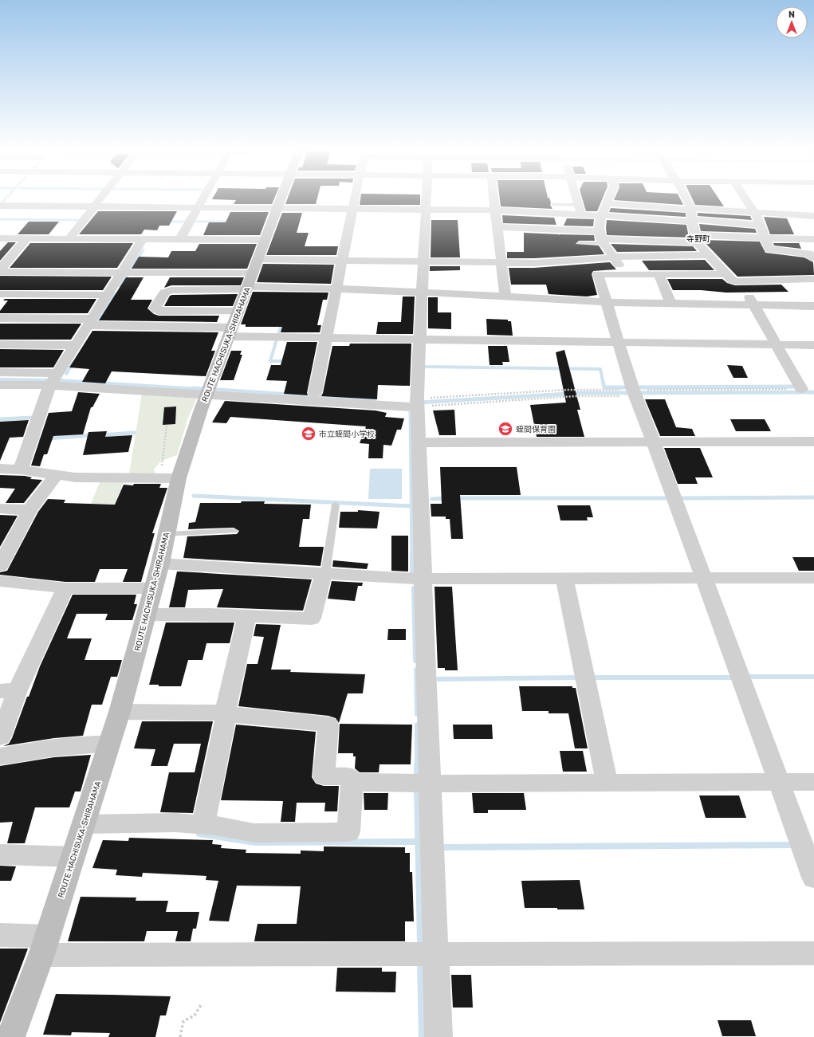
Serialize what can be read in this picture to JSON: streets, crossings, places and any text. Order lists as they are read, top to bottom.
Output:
{
  "streets": {
    "main road": ["ROUTE HACHISUKA-SHIRAHAMA"]
  },
  "districts": ["寺野町"],
  "places": {
    "school or university": ["蛭間保育園", "市立蛭間小学校"]
  },
  "north": "top"
}
